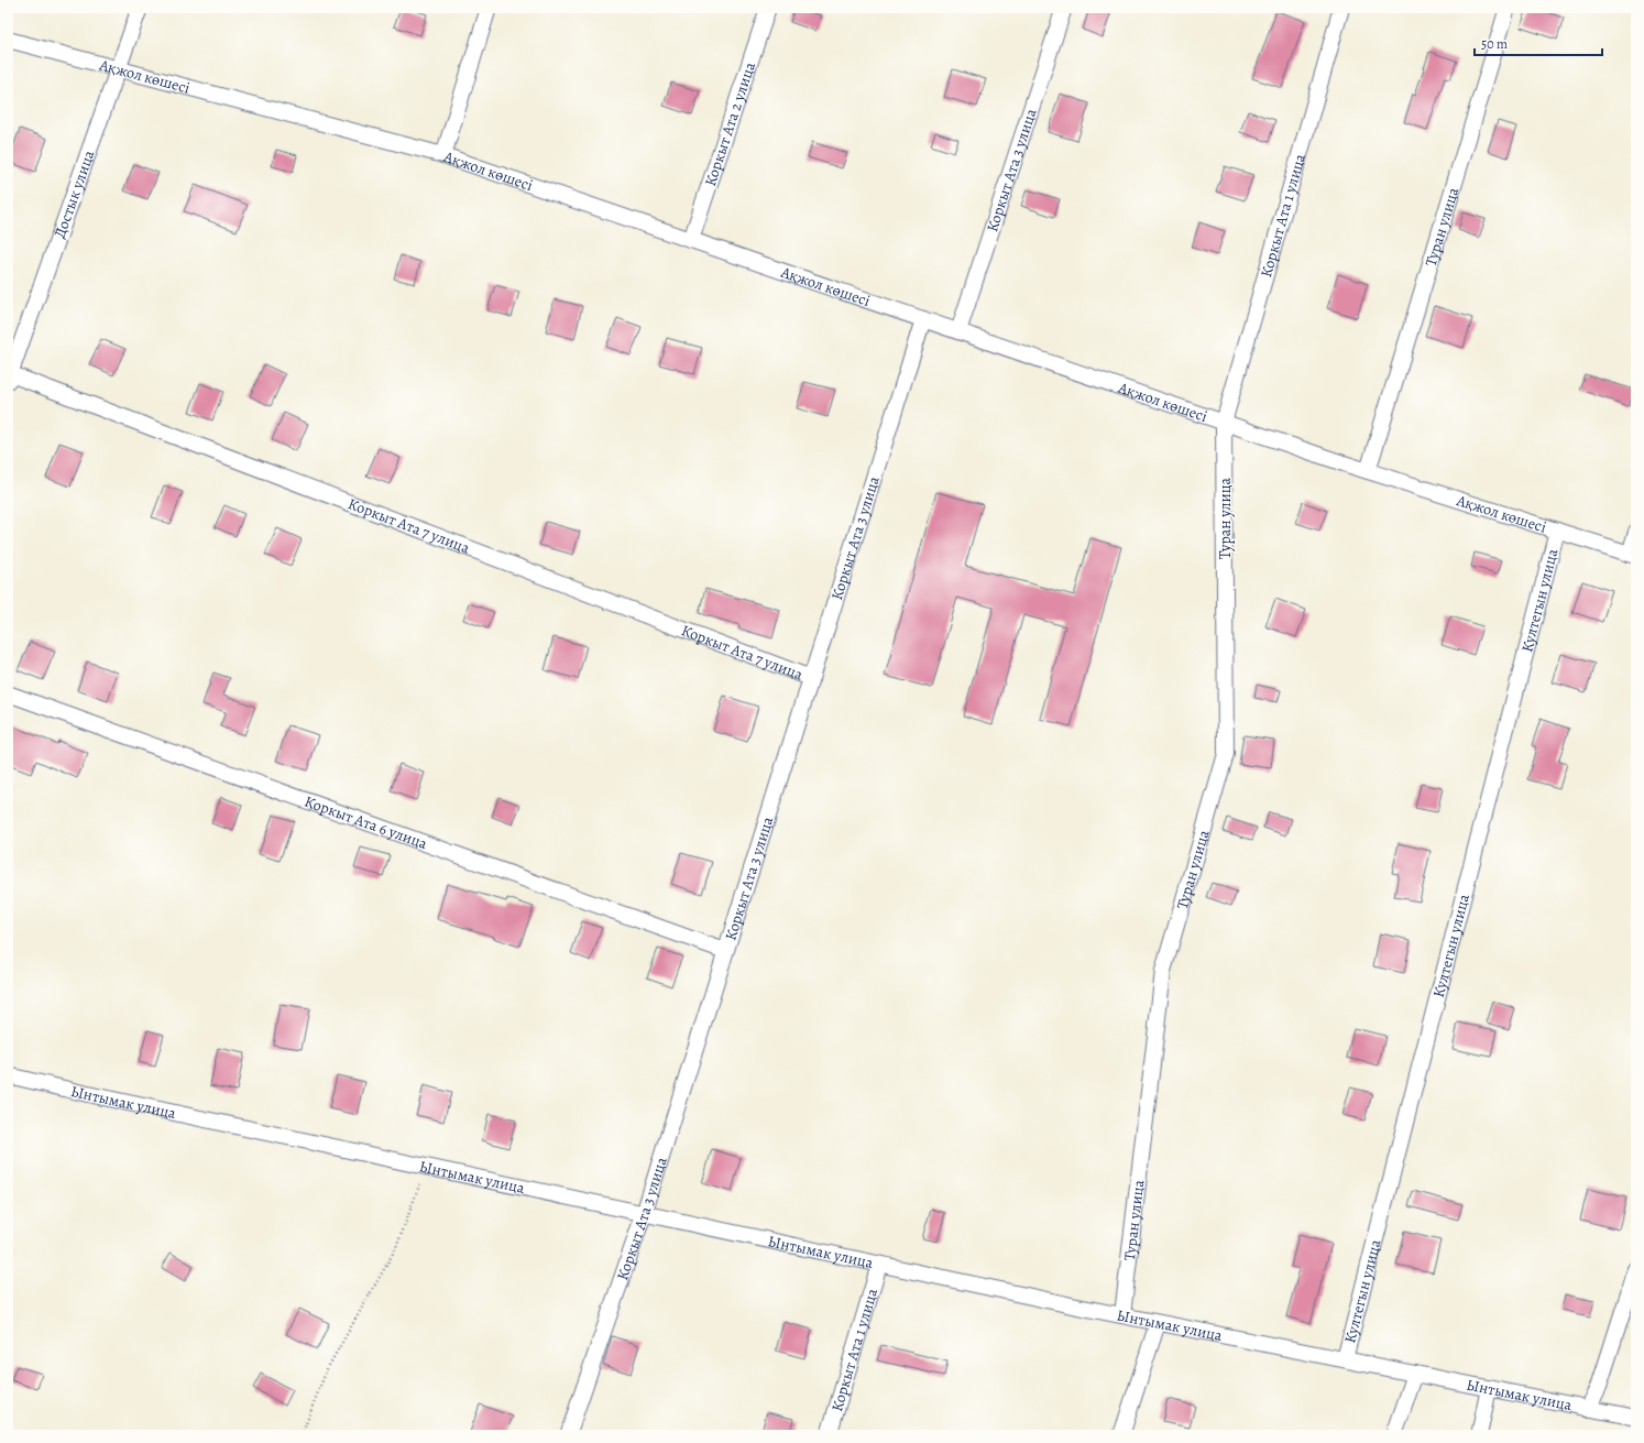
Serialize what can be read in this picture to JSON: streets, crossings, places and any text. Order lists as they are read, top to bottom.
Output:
{
  "streets": {
    "street": [
      "Ақжол көшесі",
      "Коркыт Ата 2 улица",
      "Коркыт Ата 3 улица",
      "Достык улица",
      "Коркыт Ата 1 улица",
      "Туран улица",
      "Коркыт Ата 7 улица",
      "Култегын улица",
      "Коркыт Ата 6 улица",
      "Ынтымак улица"
    ]
  },
  "crossings": [
    ["Ақжол көшесі", "Коркыт Ата 2 улица"],
    ["Ақжол көшесі", "Коркыт Ата 3 улица"],
    ["Ақжол көшесі", "Достык улица"],
    ["Ақжол көшесі", "Коркыт Ата 1 улица"],
    ["Ақжол көшесі", "Туран улица"],
    ["Ақжол көшесі", "Култегын улица"],
    ["Коркыт Ата 3 улица", "Коркыт Ата 7 улица"],
    ["Коркыт Ата 3 улица", "Коркыт Ата 6 улица"],
    ["Коркыт Ата 3 улица", "Ынтымак улица"],
    ["Достык улица", "Коркыт Ата 7 улица"],
    ["Коркыт Ата 1 улица", "Туран улица"],
    ["Коркыт Ата 1 улица", "Ынтымак улица"],
    ["Туран улица", "Ынтымак улица"],
    ["Култегын улица", "Ынтымак улица"]
  ],
  "scale_bar": "50 m"
}
